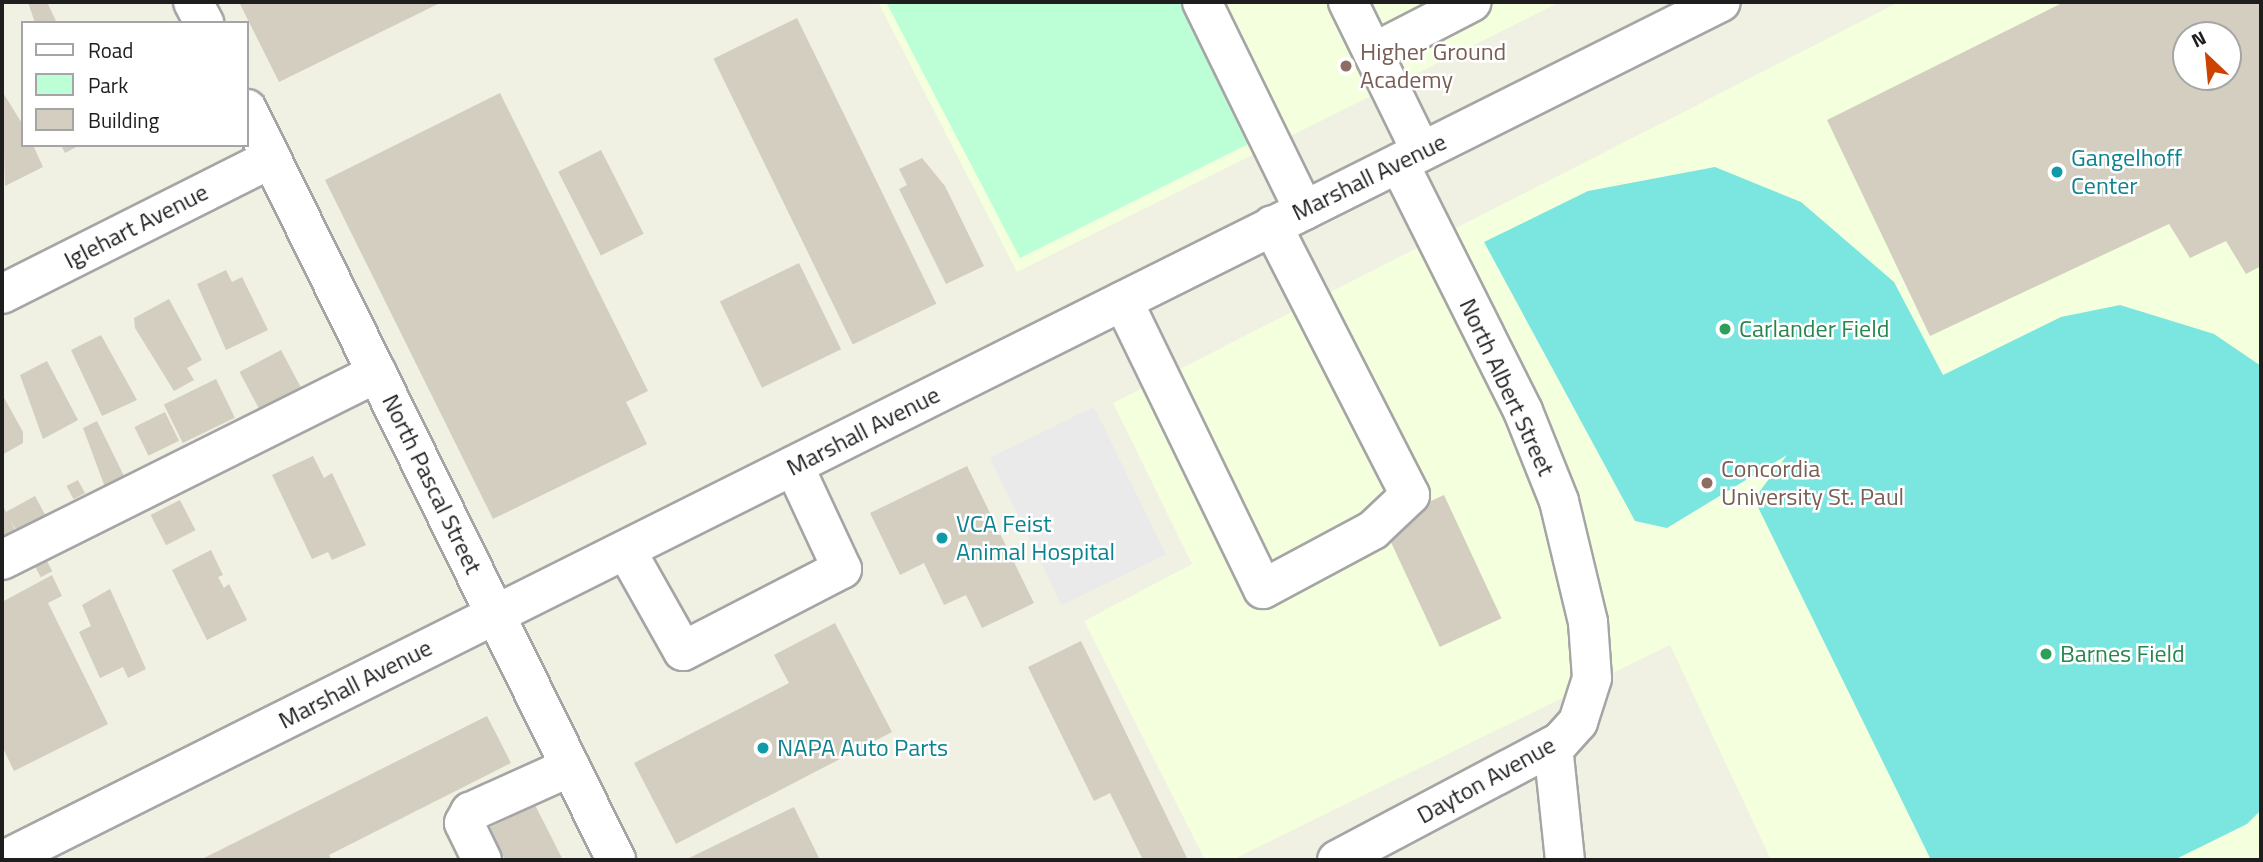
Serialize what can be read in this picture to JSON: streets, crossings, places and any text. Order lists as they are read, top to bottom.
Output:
{
  "streets": {
    "street": [
      "Marshall Avenue",
      "Iglehart Avenue",
      "North Albert Street",
      "North Pascal Street",
      "Dayton Avenue"
    ]
  },
  "crossings": [
    ["Marshall Avenue", "North Albert Street"],
    ["Marshall Avenue", "North Pascal Street"],
    ["Iglehart Avenue", "North Pascal Street"],
    ["North Albert Street", "Dayton Avenue"]
  ],
  "places": [
    "Higher Ground Academy",
    "Gangelhoff Center",
    "Carlander Field",
    "Concordia University St. Paul",
    "VCA Feist Animal Hospital",
    "Barnes Field",
    "NAPA Auto Parts"
  ],
  "legend": ["Road", "Park", "Building"],
  "north": "top left"
}
